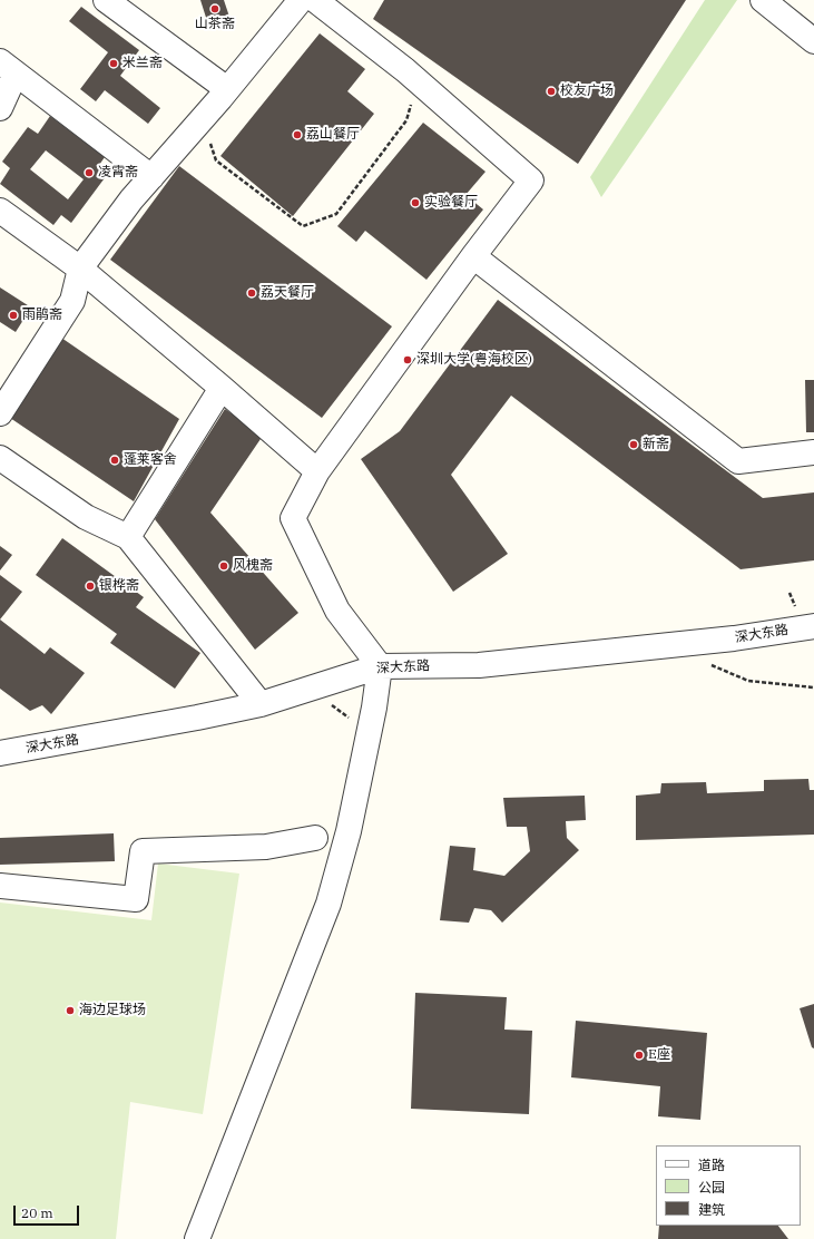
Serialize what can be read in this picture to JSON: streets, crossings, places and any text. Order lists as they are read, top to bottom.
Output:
{
  "streets": {
    "street": ["深大东路"]
  },
  "places": [
    "山茶斋",
    "米兰斋",
    "校友广场",
    "荔山餐厅",
    "凌霄斋",
    "实验餐厅",
    "荔天餐厅",
    "雨鹃斋",
    "深圳大学(粤海校区)",
    "新斋",
    "蓬莱客舍",
    "风槐斋",
    "银桦斋",
    "海边足球场",
    "E座"
  ],
  "legend": ["道路", "公园", "建筑"],
  "scale_bar": "20 m"
}
